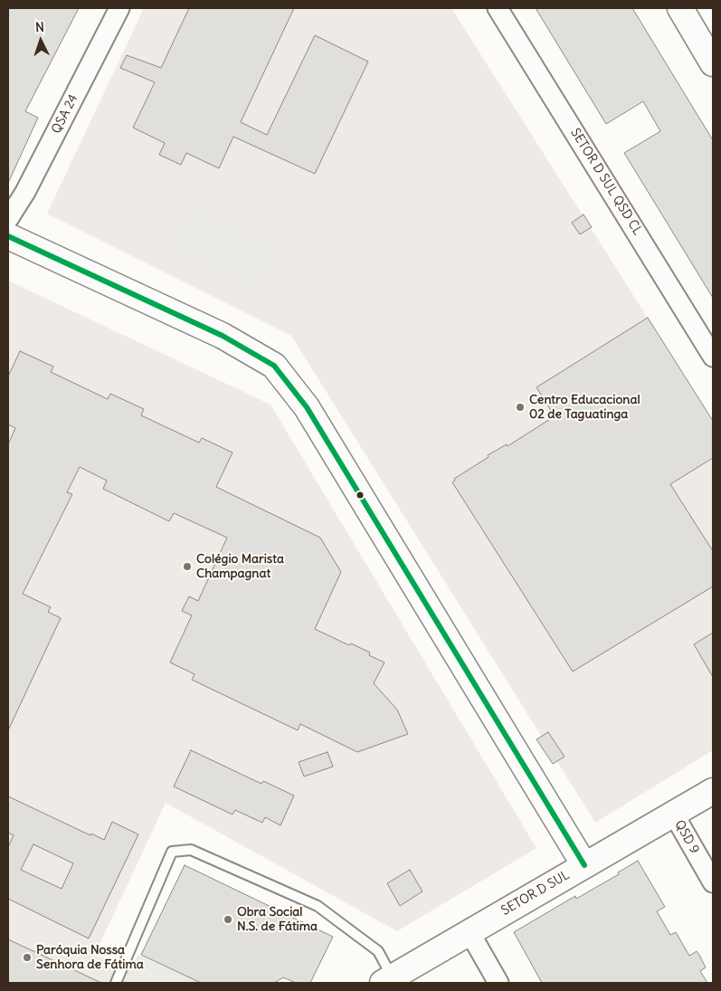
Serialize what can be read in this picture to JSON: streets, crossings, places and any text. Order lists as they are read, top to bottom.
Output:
{
  "streets": {
    "main road": ["SETOR D SUL"],
    "street": ["QSA 24", "SETOR D SUL QSD CL", "QSD 9"]
  },
  "crossings": [
    ["QSD 9", "SETOR D SUL"]
  ],
  "places": [
    "Centro Educacional 02 de Taguatinga",
    "Colégio Marista Champagnat",
    "Obra Social N.S. de Fátima",
    "Paróquia Nossa Senhora de Fátima"
  ],
  "north": "top"
}
